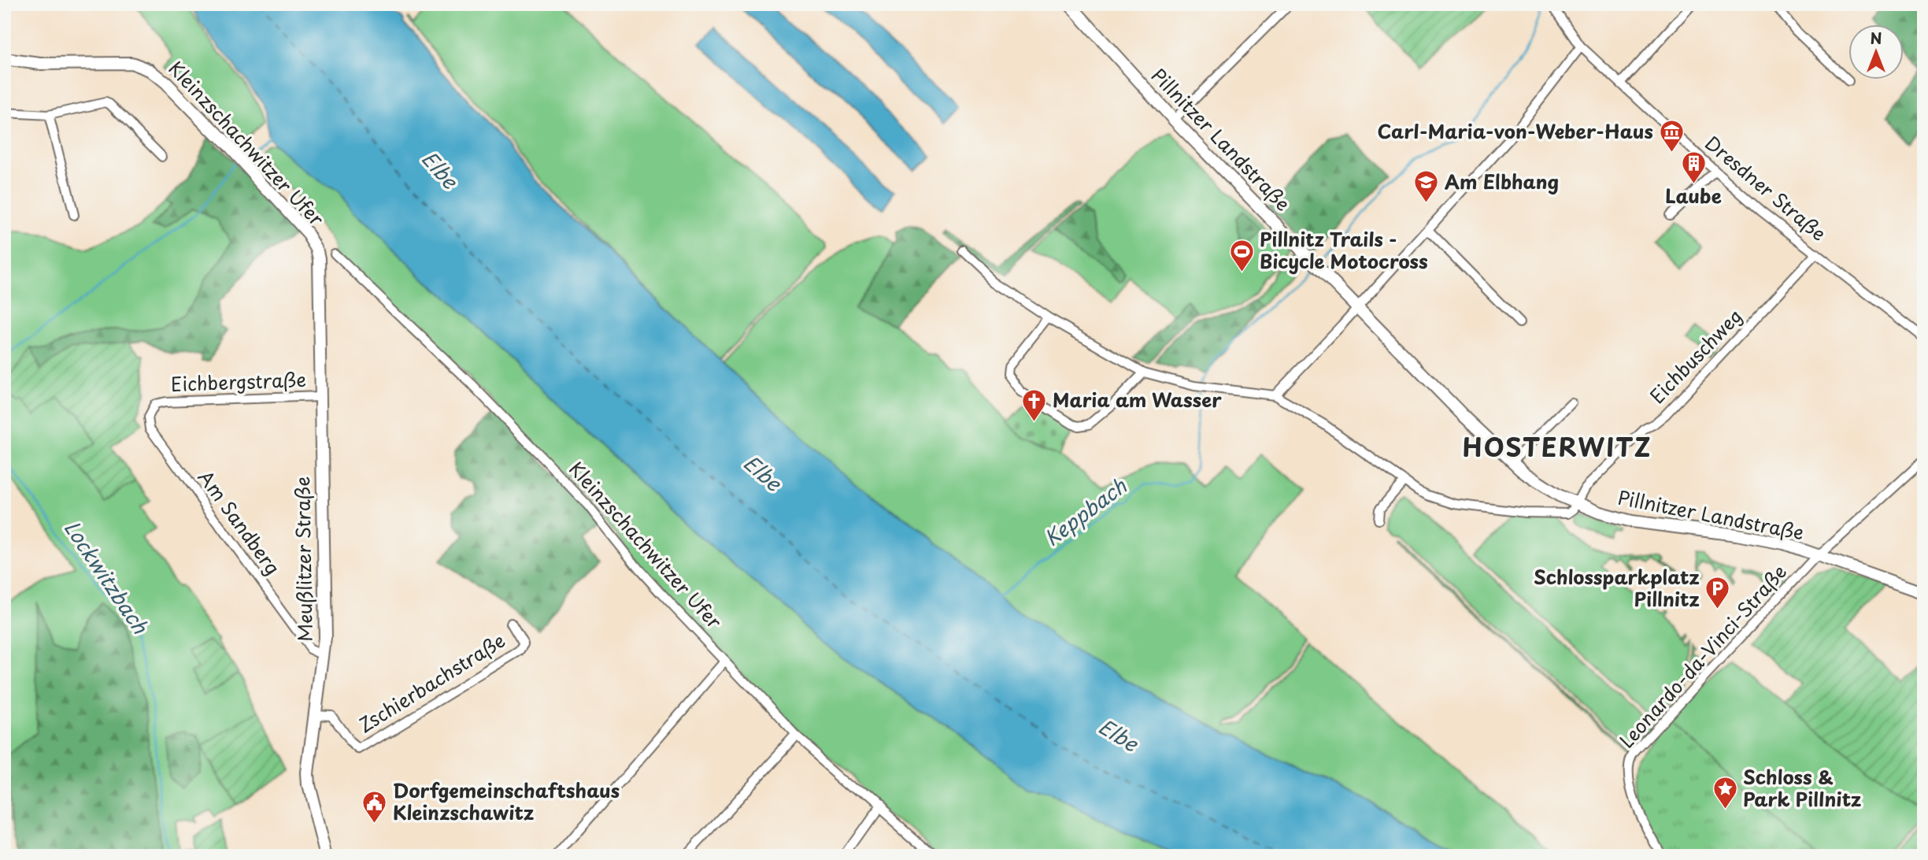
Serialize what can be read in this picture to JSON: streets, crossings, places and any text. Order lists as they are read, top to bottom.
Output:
{
  "streets": {
    "main road": ["Pillnitzer Landstraße", "Kleinzschachwitzer Ufer", "Meußlitzer Straße"],
    "street": [
      "Dresdner Straße",
      "Eichbuschweg",
      "Eichbergstraße",
      "Am Sandberg",
      "Leonardo-da-Vinci-Straße",
      "Zschierbachstraße"
    ]
  },
  "crossings": [
    ["Pillnitzer Landstraße", "Eichbuschweg"],
    ["Pillnitzer Landstraße", "Leonardo-da-Vinci-Straße"],
    ["Kleinzschachwitzer Ufer", "Meußlitzer Straße"],
    ["Dresdner Straße", "Eichbuschweg"],
    ["Eichbergstraße", "Am Sandberg"],
    ["Eichbergstraße", "Meußlitzer Straße"],
    ["Am Sandberg", "Meußlitzer Straße"],
    ["Meußlitzer Straße", "Zschierbachstraße"]
  ],
  "districts": ["HOSTERWITZ"],
  "water": ["Elbe", "Keppbach", "Lockwitzbach"],
  "places": {
    "museum": ["Carl-Maria-von-Weber-Haus"],
    "building": ["Laube"],
    "school or university": ["Am Elbhang"],
    "sports": ["Pillnitz Trails - Bicycle Motocross"],
    "church": ["Maria am Wasser"],
    "parking": ["Schlossparkplatz Pillnitz"],
    "place": ["Schloss & Park Pillnitz"],
    "public building": ["Dorfgemeinschaftshaus Kleinzschawitz"]
  },
  "north": "top"
}
